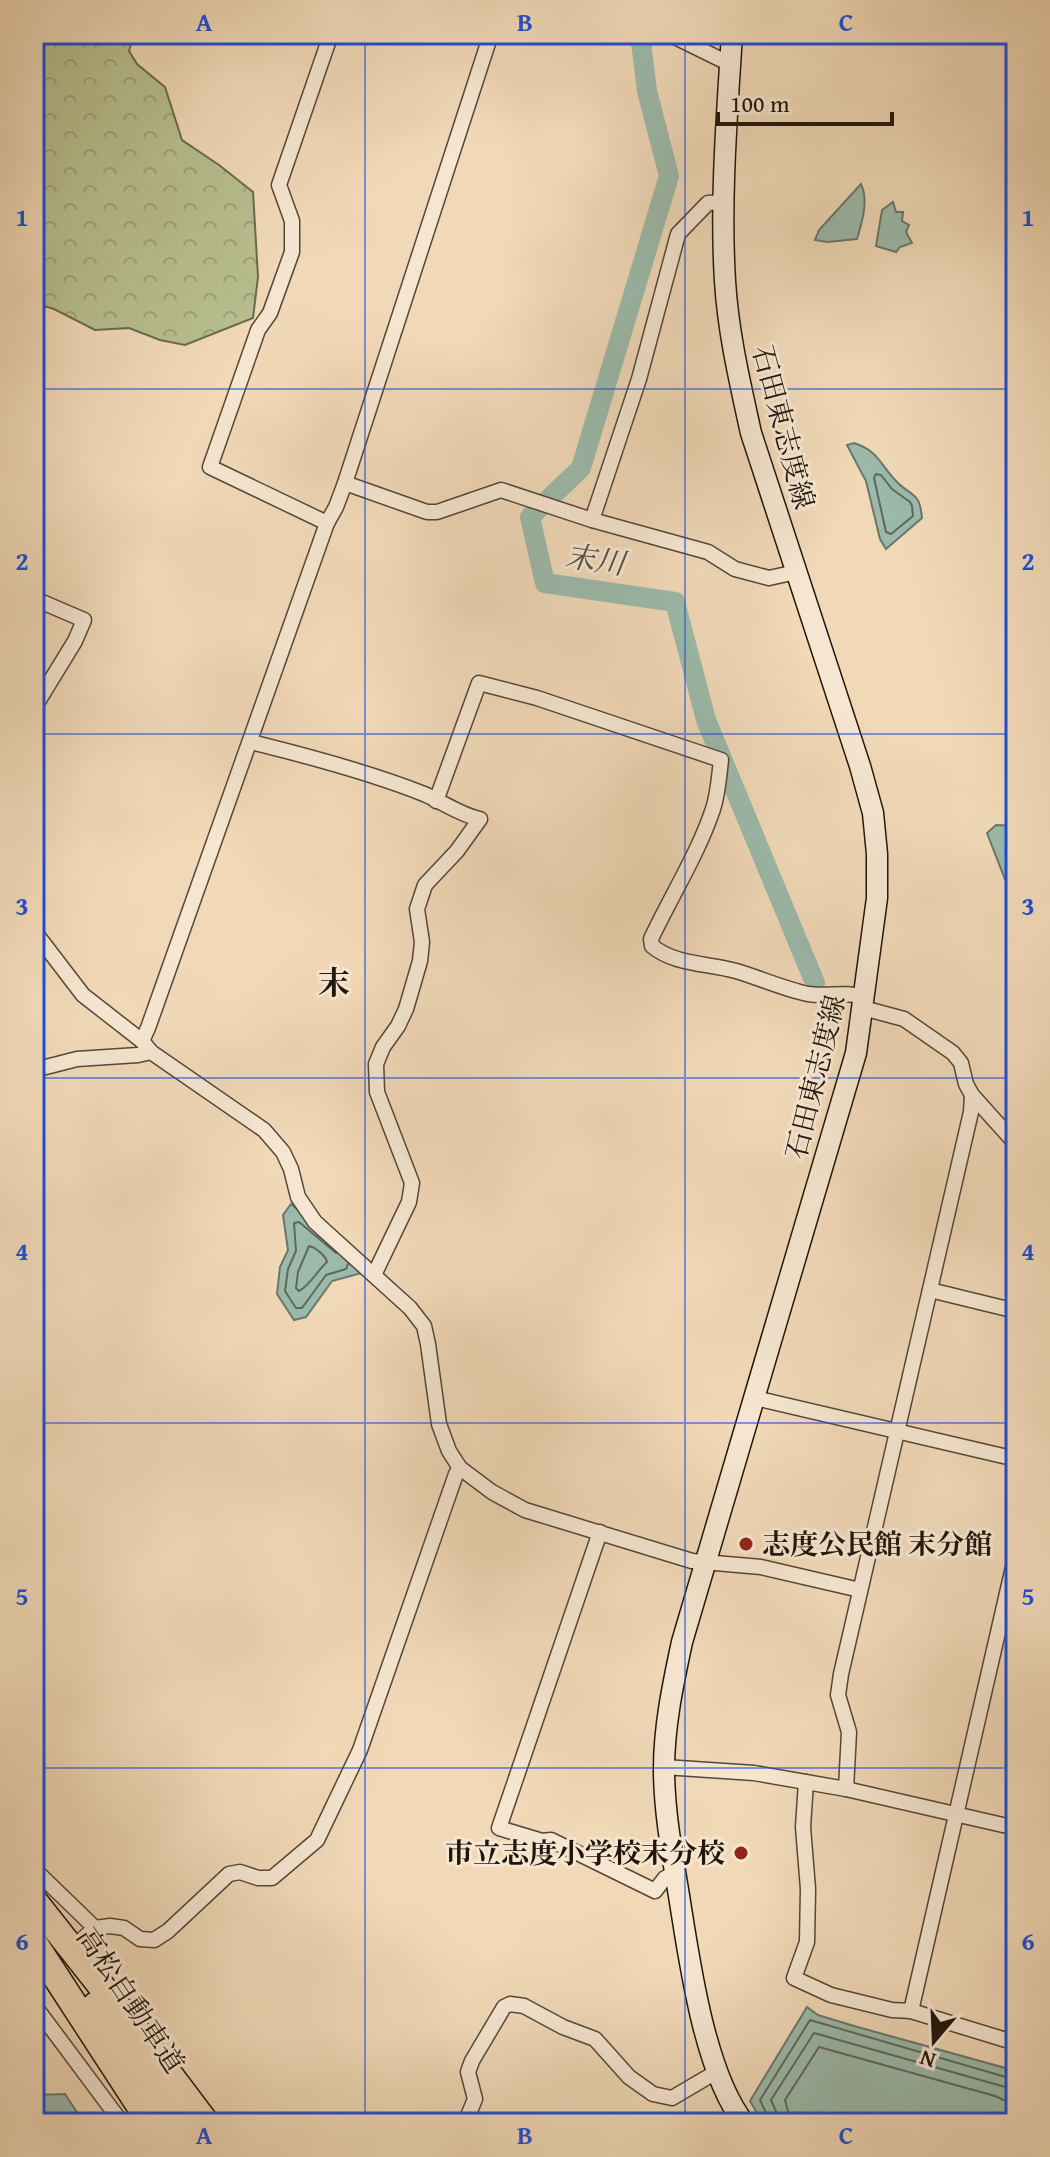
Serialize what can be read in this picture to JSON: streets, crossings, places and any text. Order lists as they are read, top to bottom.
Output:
{
  "streets": {
    "highway": ["高松自動車道"],
    "main road": ["石田東志度線"]
  },
  "districts": ["末"],
  "water": ["末川"],
  "places": ["志度公民館 末分館", "市立志度小学校末分校"],
  "scale_bar": "100 m",
  "north": "bottom",
  "grid": {
    "columns": ["A", "B", "C"],
    "rows": [
      "1",
      "2",
      "3",
      "4",
      "5",
      "6"
    ]
  }
}
